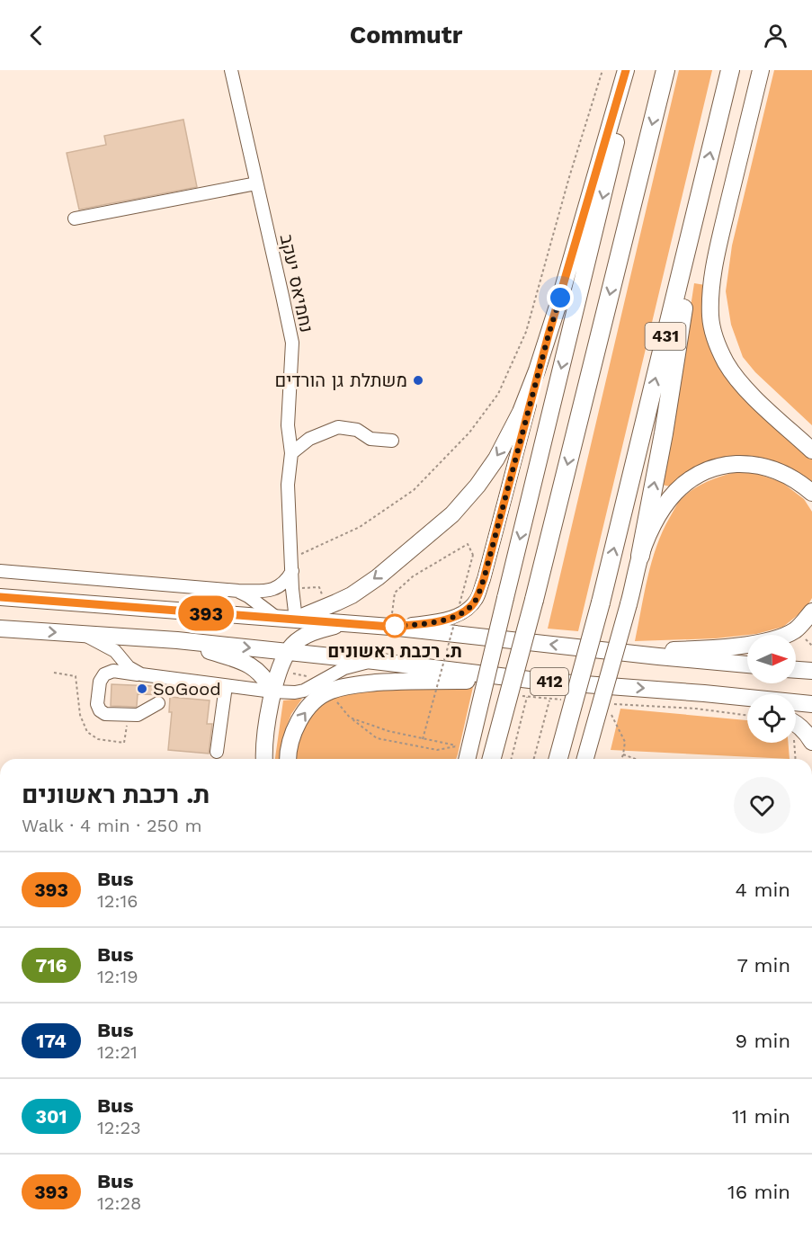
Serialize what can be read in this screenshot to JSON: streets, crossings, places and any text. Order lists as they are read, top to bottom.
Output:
{
  "streets": {
    "highway": ["431"],
    "main road": ["412"],
    "street": ["נחמיאס יעקב"]
  },
  "crossings": [
    ["נחמיאס יעקב", "412"]
  ],
  "places": ["משתלת גן הורדים", "ת. רכבת ראשונים", "SoGood"],
  "lines": ["bus line 393"],
  "north": "right",
  "page": {
    "header": "Commutr",
    "on_map": "393",
    "heading": ["ת. רכבת ראשונים", "Walk · 4 min · 250 m"],
    "list": [
      {
        "mark": "393",
        "name": "Bus",
        "note": "12:16",
        "value": "4 min"
      },
      {
        "mark": "716",
        "name": "Bus",
        "note": "12:19",
        "value": "7 min"
      },
      {
        "mark": "174",
        "name": "Bus",
        "note": "12:21",
        "value": "9 min"
      },
      {
        "mark": "301",
        "name": "Bus",
        "note": "12:23",
        "value": "11 min"
      },
      {
        "mark": "393",
        "name": "Bus",
        "note": "12:28",
        "value": "16 min"
      }
    ]
  }
}
